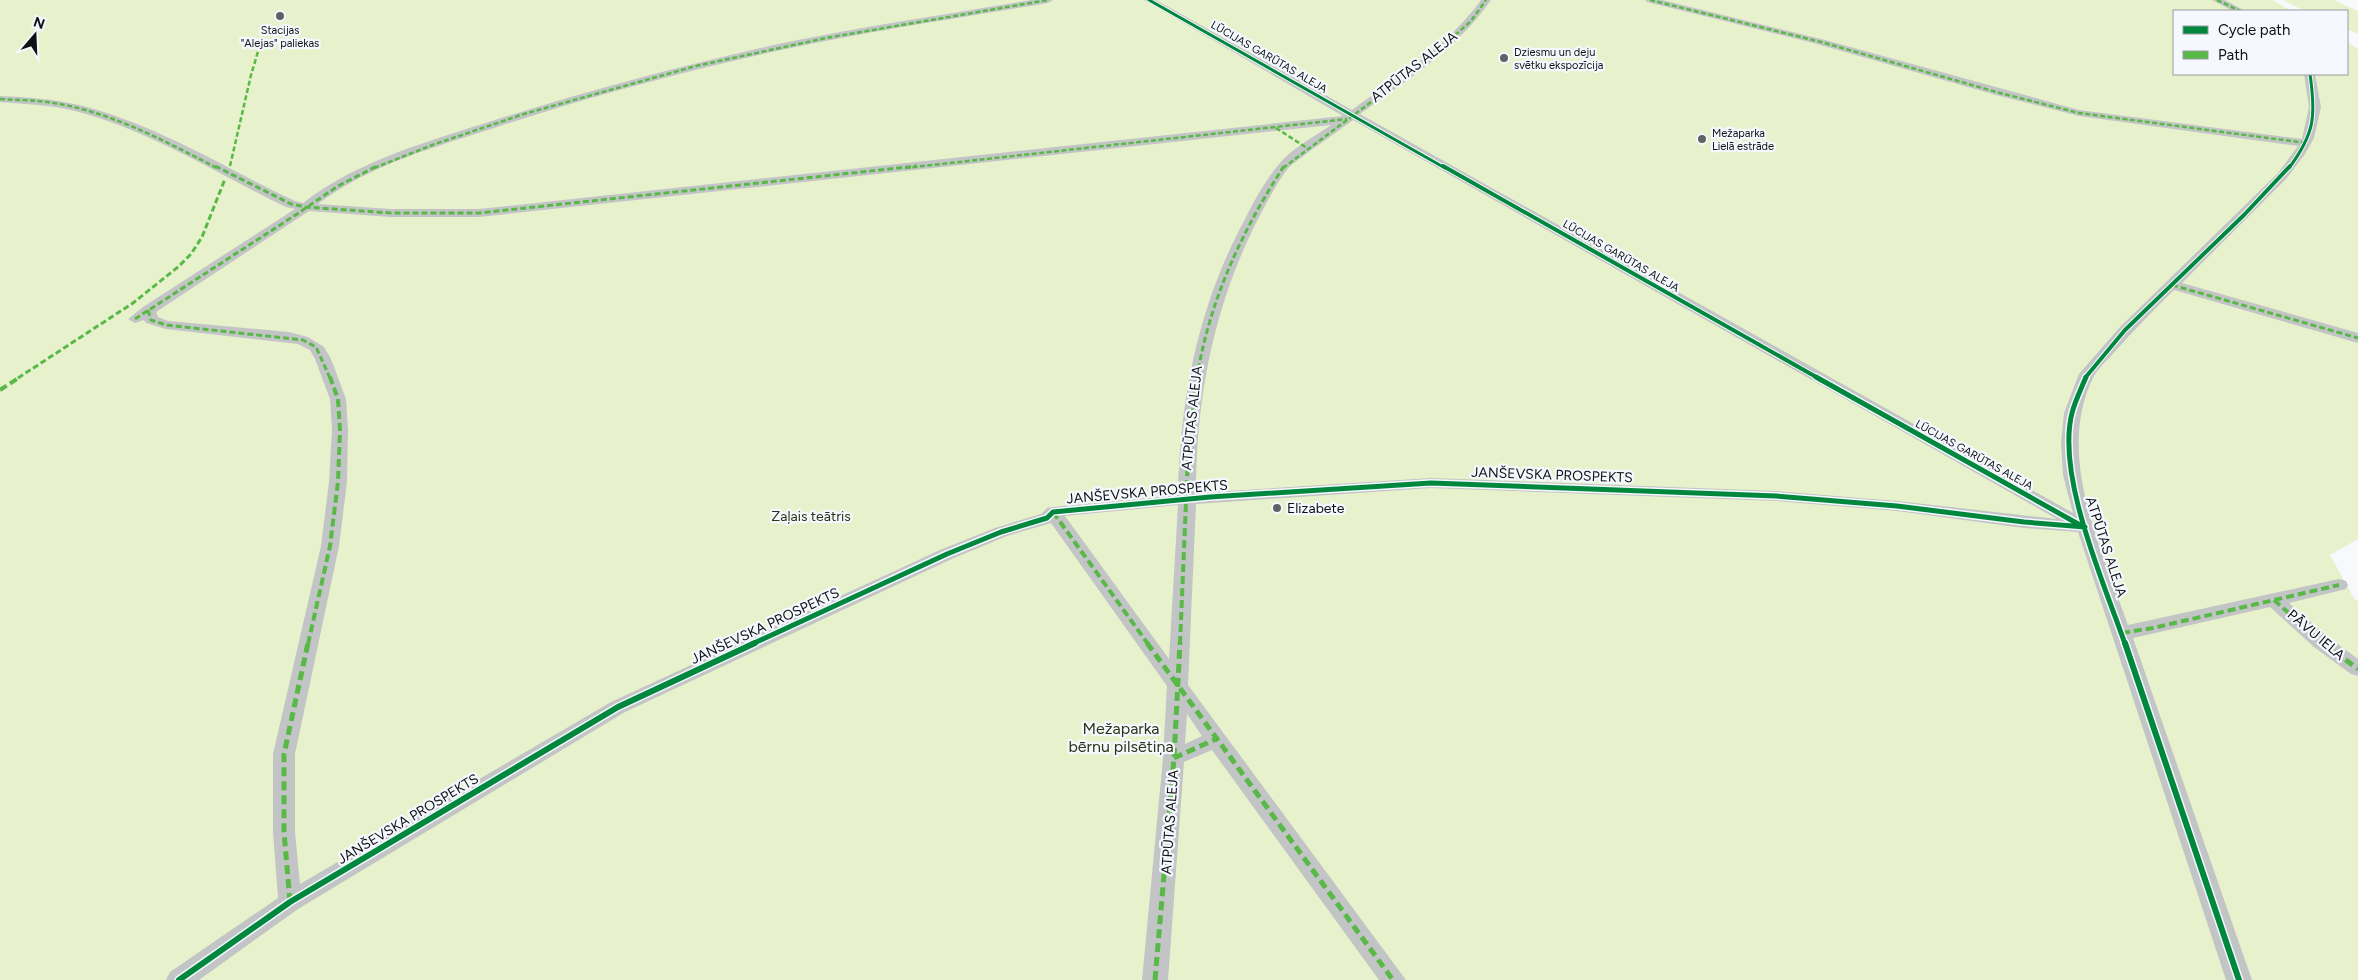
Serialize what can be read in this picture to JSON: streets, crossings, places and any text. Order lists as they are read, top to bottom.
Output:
{
  "streets": {
    "street": [
      "LŪCIJAS GARŪTAS ALEJA",
      "ATPŪTAS ALEJA",
      "JANŠEVSKA PROSPEKTS",
      "PĀVU IELA"
    ]
  },
  "crossings": [
    ["LŪCIJAS GARŪTAS ALEJA", "ATPŪTAS ALEJA"],
    ["LŪCIJAS GARŪTAS ALEJA", "JANŠEVSKA PROSPEKTS"],
    ["ATPŪTAS ALEJA", "JANŠEVSKA PROSPEKTS"]
  ],
  "parks": ["Zaļais teātris", "Mežaparka bērnu pilsētiņa"],
  "places": [
    "Stacijas \"Alejas\" paliekas",
    "Dziesmu un deju svētku ekspozīcija",
    "Mežaparka Lielā estrāde",
    "Elizabete"
  ],
  "legend": ["Cycle path", "Path"],
  "north": "top"
}
